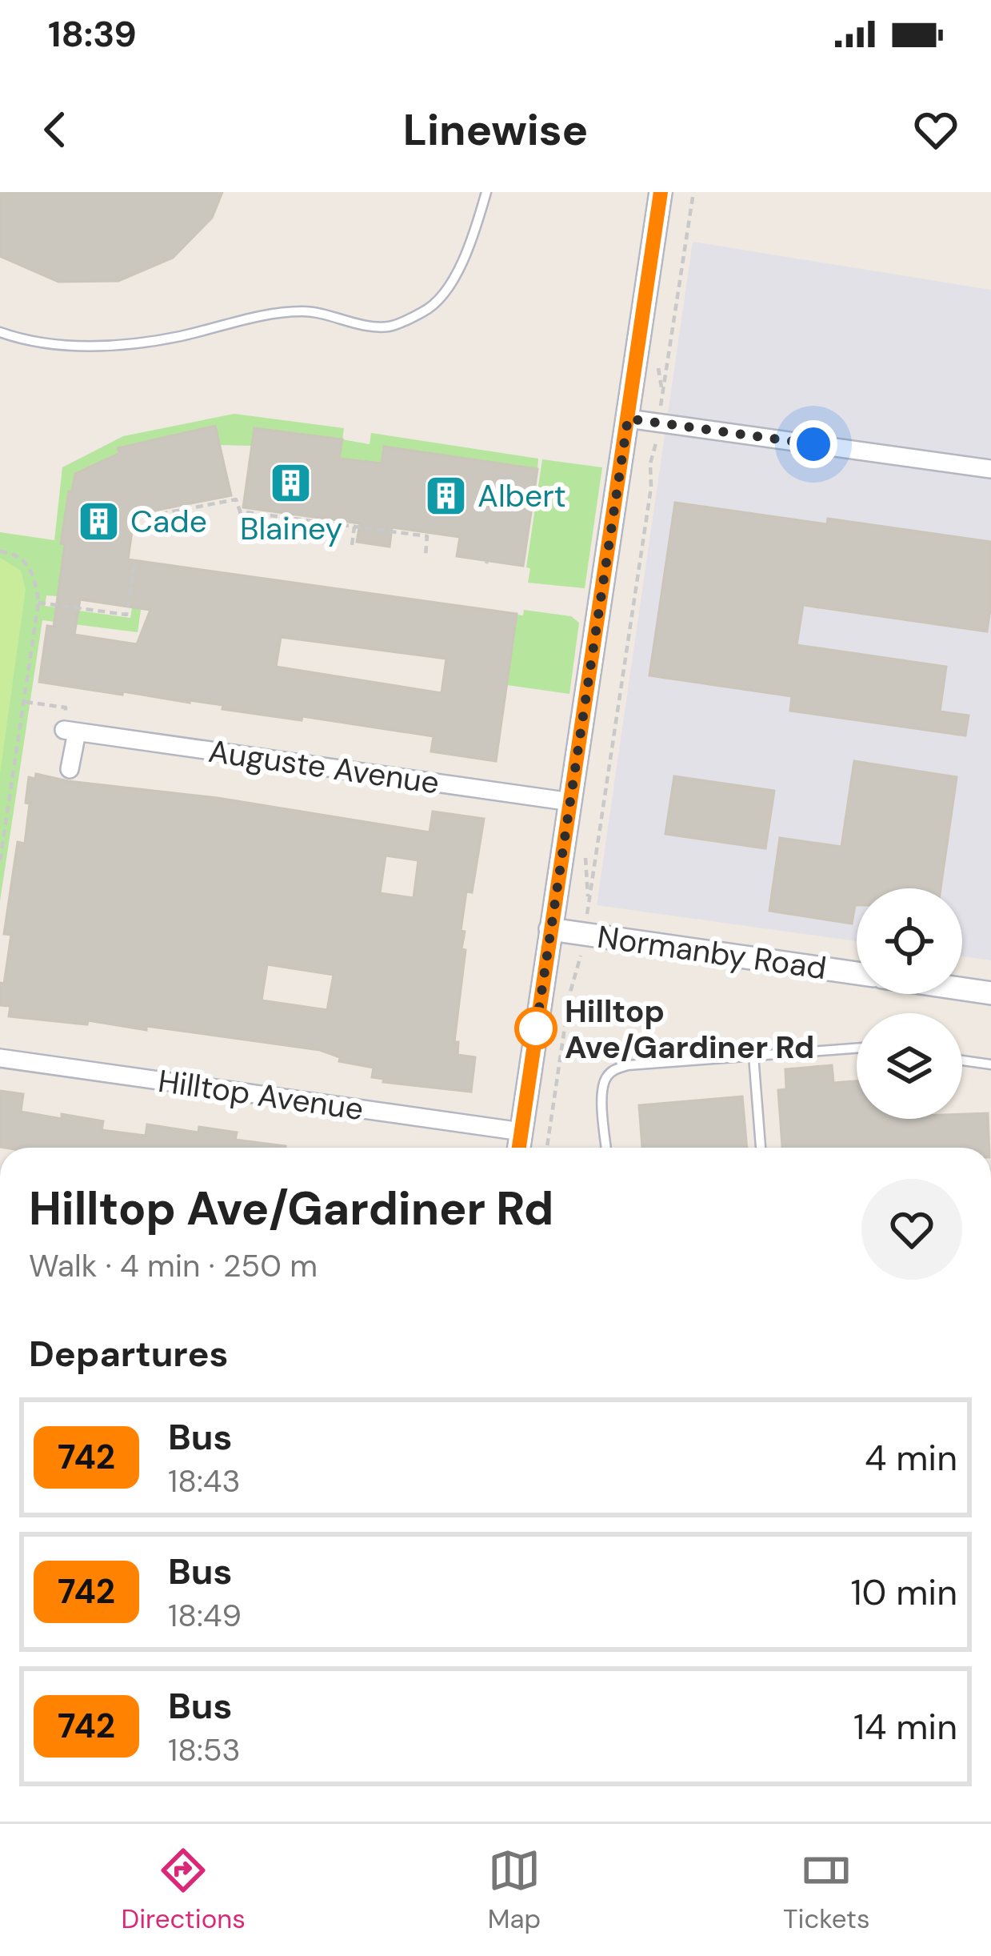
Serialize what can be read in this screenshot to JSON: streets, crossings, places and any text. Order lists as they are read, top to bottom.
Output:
{
  "streets": {
    "street": ["Auguste Avenue", "Normanby Road", "Hilltop Avenue"]
  },
  "places": {
    "building": ["Blainey", "Albert", "Cade"],
    "other": ["Hilltop Ave/Gardiner Rd"]
  },
  "lines": ["bus line 742"],
  "page": {
    "status": "18:39",
    "header": "Linewise",
    "heading": [
      ["Hilltop Ave/Gardiner Rd", "Walk · 4 min · 250 m"],
      "Departures"
    ],
    "list": [
      {
        "mark": "742",
        "name": "Bus",
        "note": "18:43",
        "value": "4 min"
      },
      {
        "mark": "742",
        "name": "Bus",
        "note": "18:49",
        "value": "10 min"
      },
      {
        "mark": "742",
        "name": "Bus",
        "note": "18:53",
        "value": "14 min"
      }
    ],
    "tabs": ["Directions", "Map", "Tickets"]
  }
}
